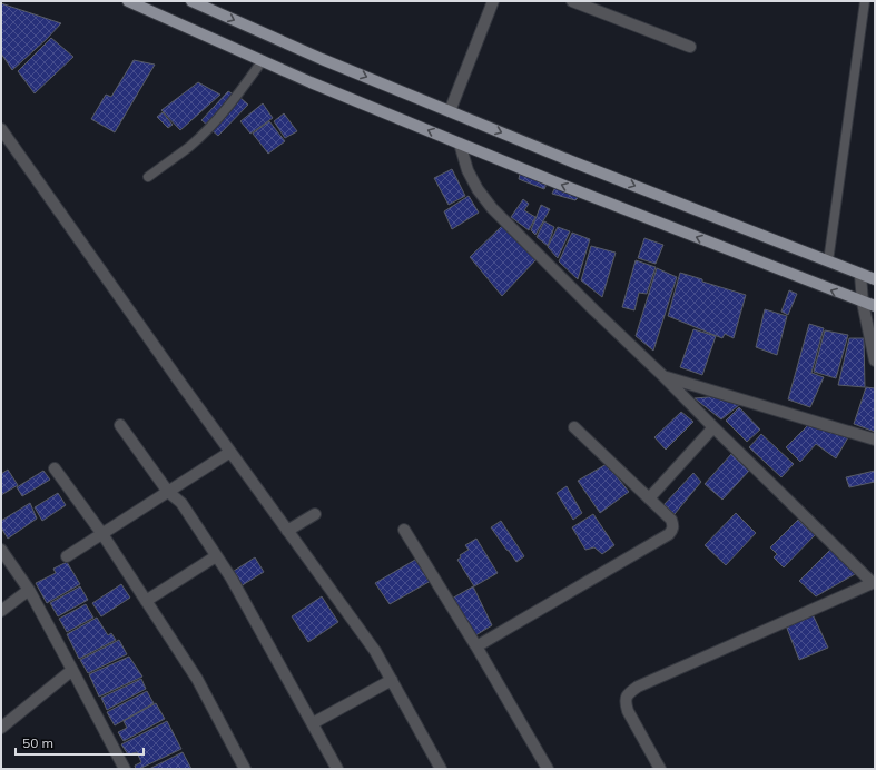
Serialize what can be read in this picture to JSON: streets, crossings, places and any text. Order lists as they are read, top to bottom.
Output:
{
  "scale_bar": "50 m"
}
